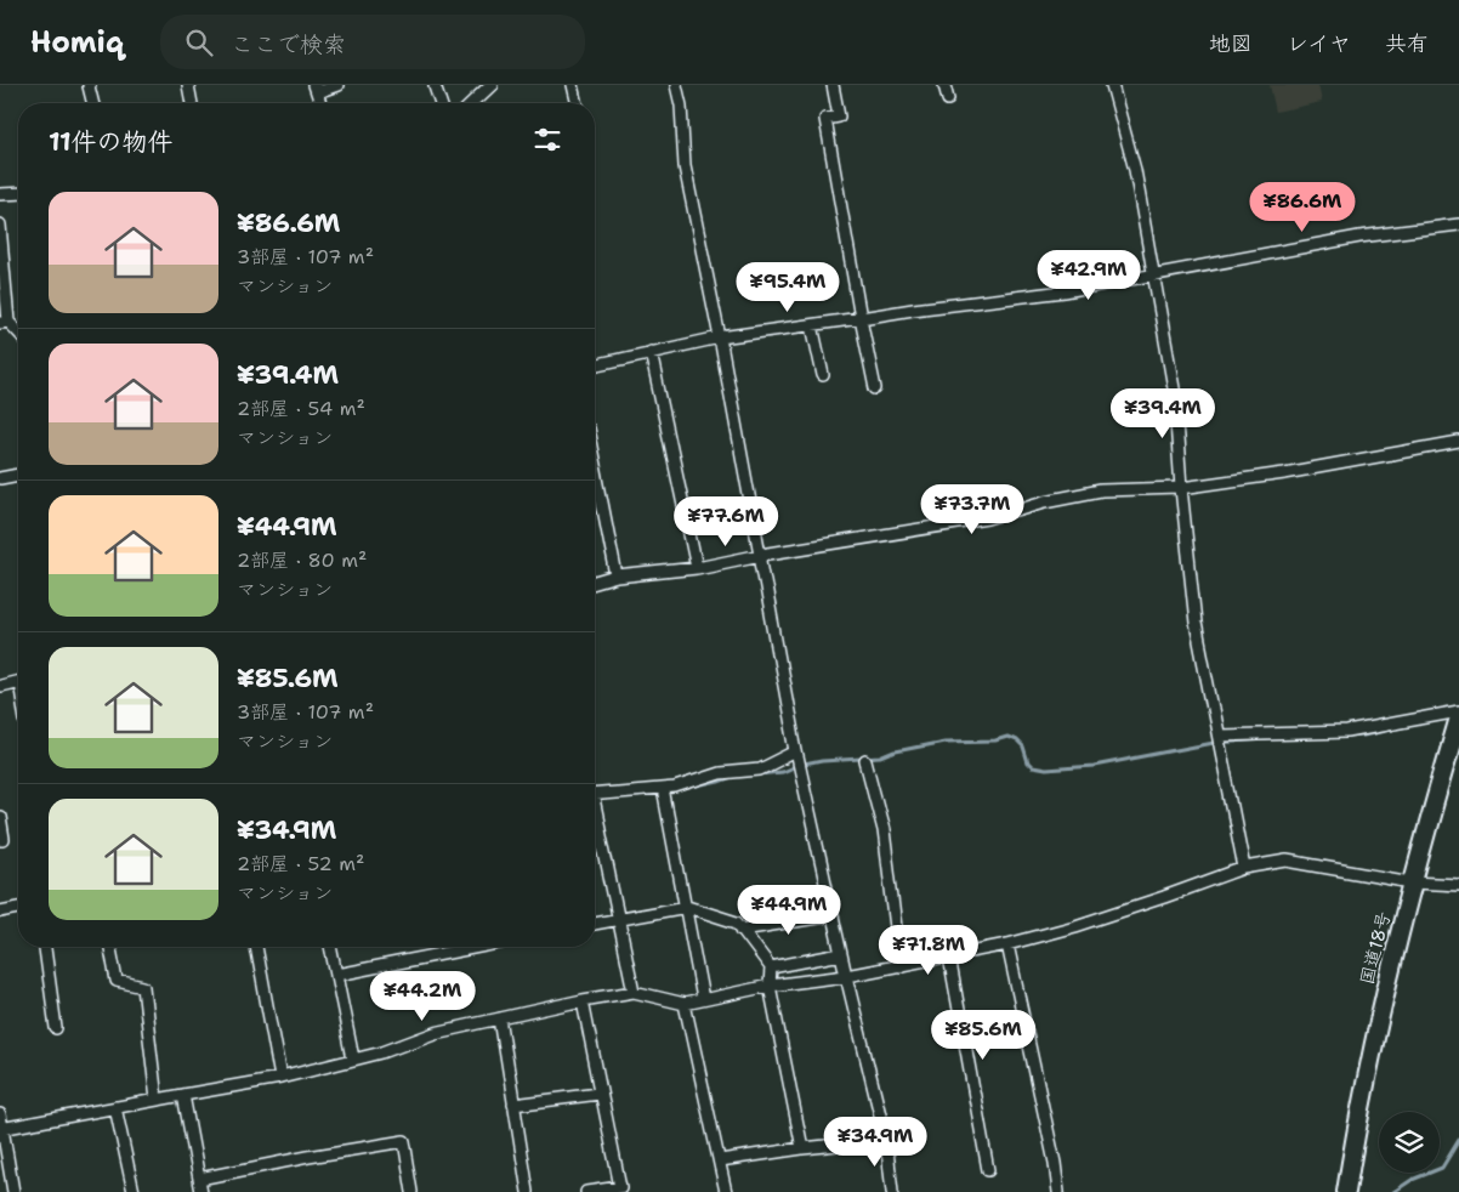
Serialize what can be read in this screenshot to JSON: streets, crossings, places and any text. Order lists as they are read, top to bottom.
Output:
{
  "streets": {
    "highway": ["国道18号"]
  },
  "page": {
    "header": "Homiq",
    "search": "ここで検索",
    "nav": ["地図", "レイヤ", "共有"],
    "heading": "11件の物件",
    "list": [
      {
        "name": "¥86.6M",
        "note": "3部屋 · 107 m² · マンション"
      },
      {
        "name": "¥39.4M",
        "note": "2部屋 · 54 m² · マンション"
      },
      {
        "name": "¥44.9M",
        "note": "2部屋 · 80 m² · マンション"
      },
      {
        "name": "¥85.6M",
        "note": "3部屋 · 107 m² · マンション"
      },
      {
        "name": "¥34.9M",
        "note": "2部屋 · 52 m² · マンション"
      }
    ],
    "price": [
      "¥86.6M",
      "¥42.9M",
      "¥95.4M",
      "¥39.4M",
      "¥73.7M",
      "¥77.6M",
      "¥44.9M",
      "¥71.8M",
      "¥44.2M",
      "¥85.6M",
      "¥34.9M"
    ]
  }
}
